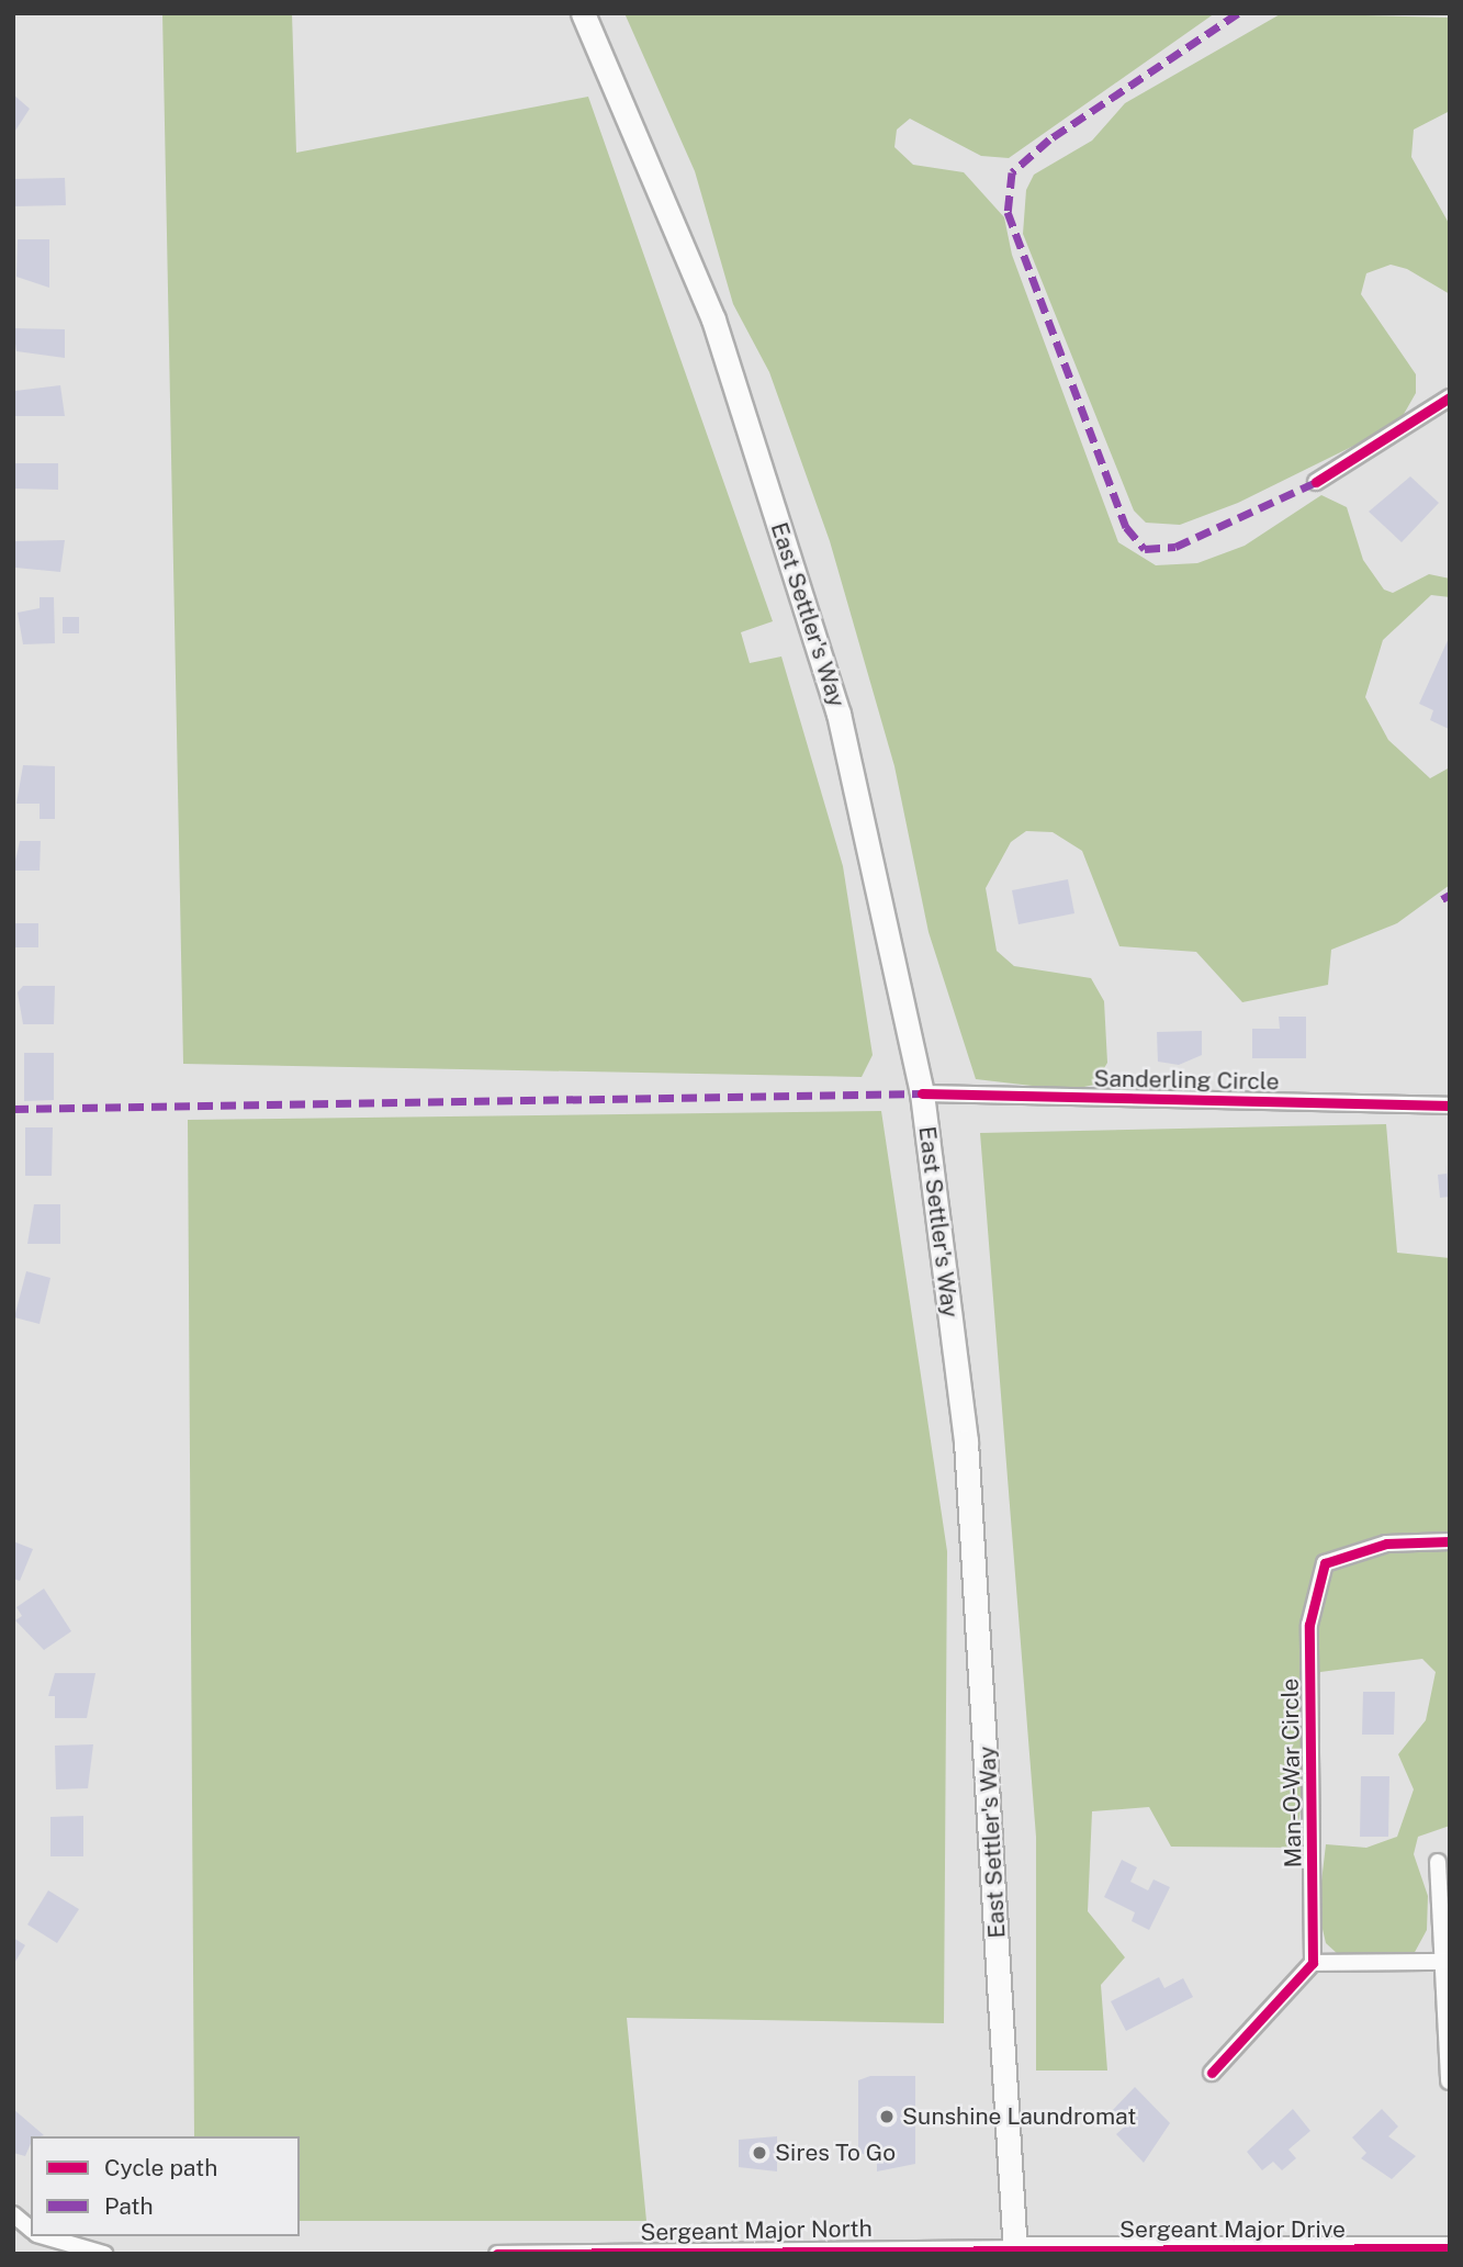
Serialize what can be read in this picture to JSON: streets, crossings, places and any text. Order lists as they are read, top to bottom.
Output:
{
  "streets": {
    "main road": ["East Settler's Way", "Sergeant Major Drive"],
    "street": ["Sanderling Circle", "Man-O-War Circle", "Sergeant Major North"]
  },
  "crossings": [
    ["East Settler's Way", "Sanderling Circle"],
    ["East Settler's Way", "Sergeant Major Drive"],
    ["East Settler's Way", "Sergeant Major North"],
    ["Sergeant Major Drive", "Sergeant Major North"]
  ],
  "places": ["Sunshine Laundromat", "Sires To Go"],
  "legend": ["Cycle path", "Path"]
}
